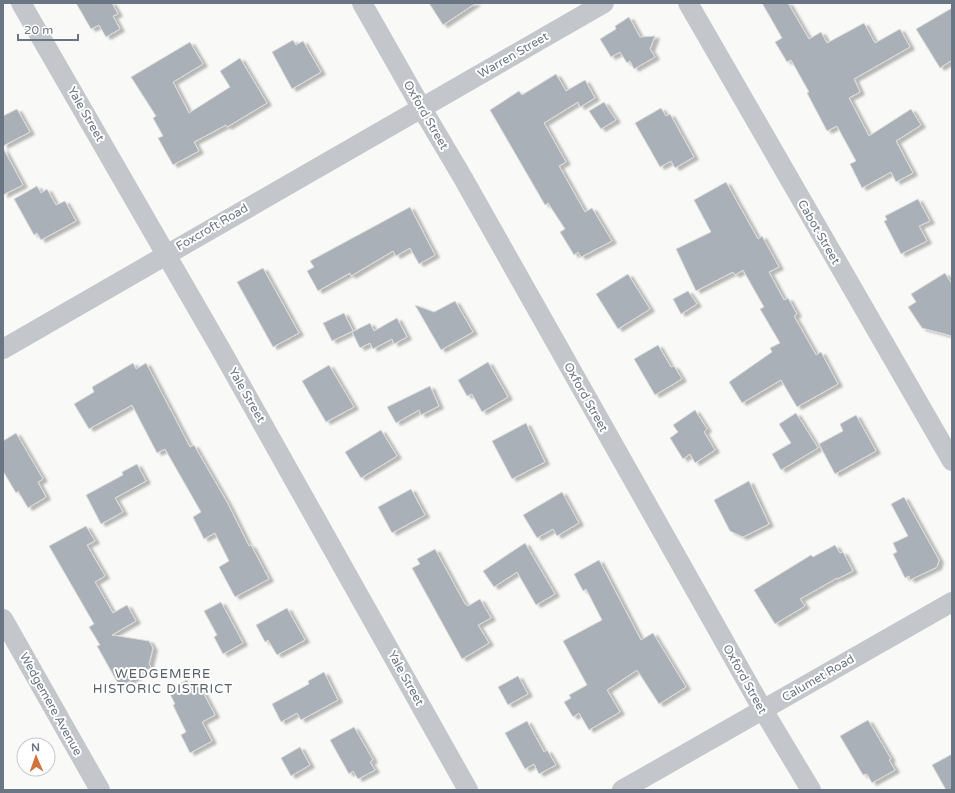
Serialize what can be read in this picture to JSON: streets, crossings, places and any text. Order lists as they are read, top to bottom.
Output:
{
  "streets": {
    "street": [
      "Warren Street",
      "Yale Street",
      "Oxford Street",
      "Foxcroft Road",
      "Cabot Street",
      "Calumet Road",
      "Wedgemere Avenue"
    ]
  },
  "crossings": [
    ["Warren Street", "Oxford Street"],
    ["Warren Street", "Foxcroft Road"],
    ["Yale Street", "Foxcroft Road"],
    ["Oxford Street", "Foxcroft Road"],
    ["Oxford Street", "Calumet Road"]
  ],
  "districts": ["WEDGEMERE HISTORIC DISTRICT"],
  "scale_bar": "20 m",
  "north": "top"
}
